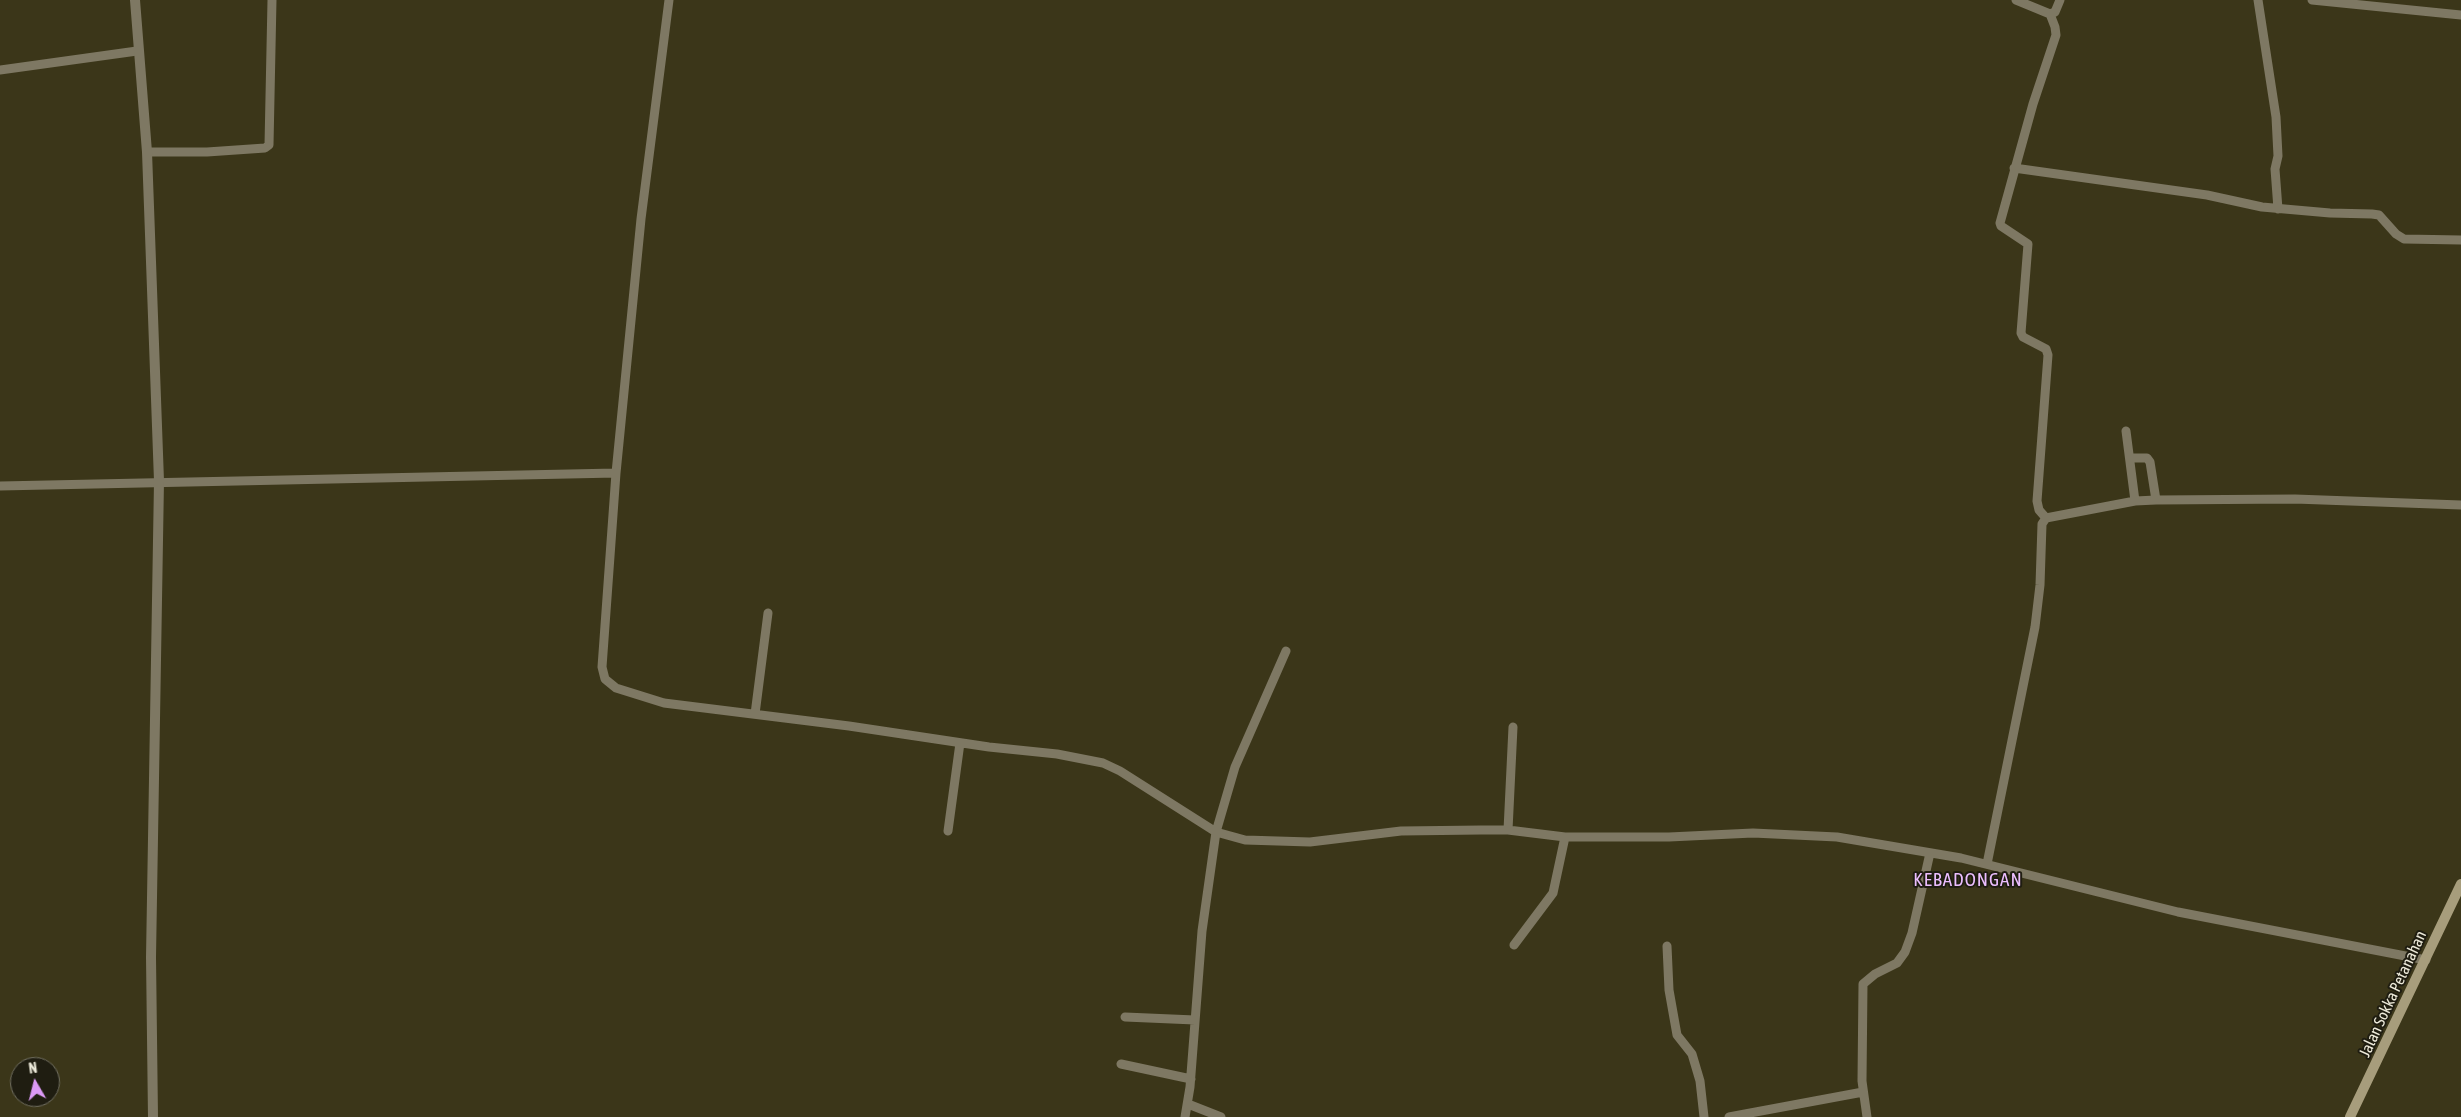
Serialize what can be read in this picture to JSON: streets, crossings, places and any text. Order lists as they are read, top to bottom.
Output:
{
  "streets": {
    "main road": ["Jalan Sokka Petanahan"]
  },
  "districts": ["KEBADONGAN"],
  "north": "top"
}
